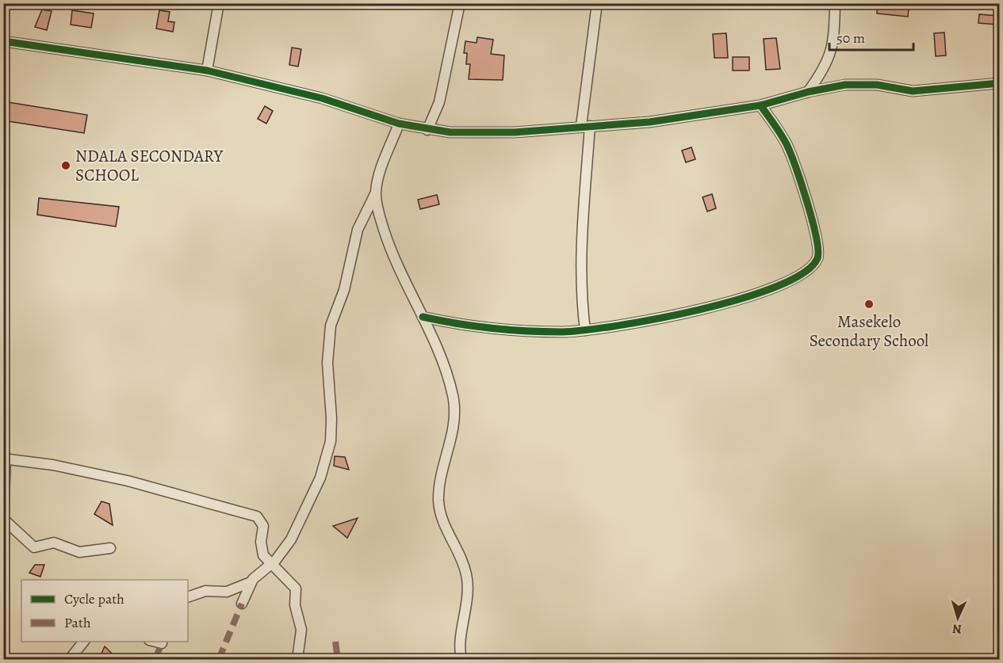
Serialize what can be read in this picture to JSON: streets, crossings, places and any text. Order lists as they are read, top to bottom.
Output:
{
  "places": ["NDALA SECONDARY SCHOOL", "Masekelo Secondary School"],
  "legend": ["Cycle path", "Path"],
  "scale_bar": "50 m",
  "north": "bottom"
}
